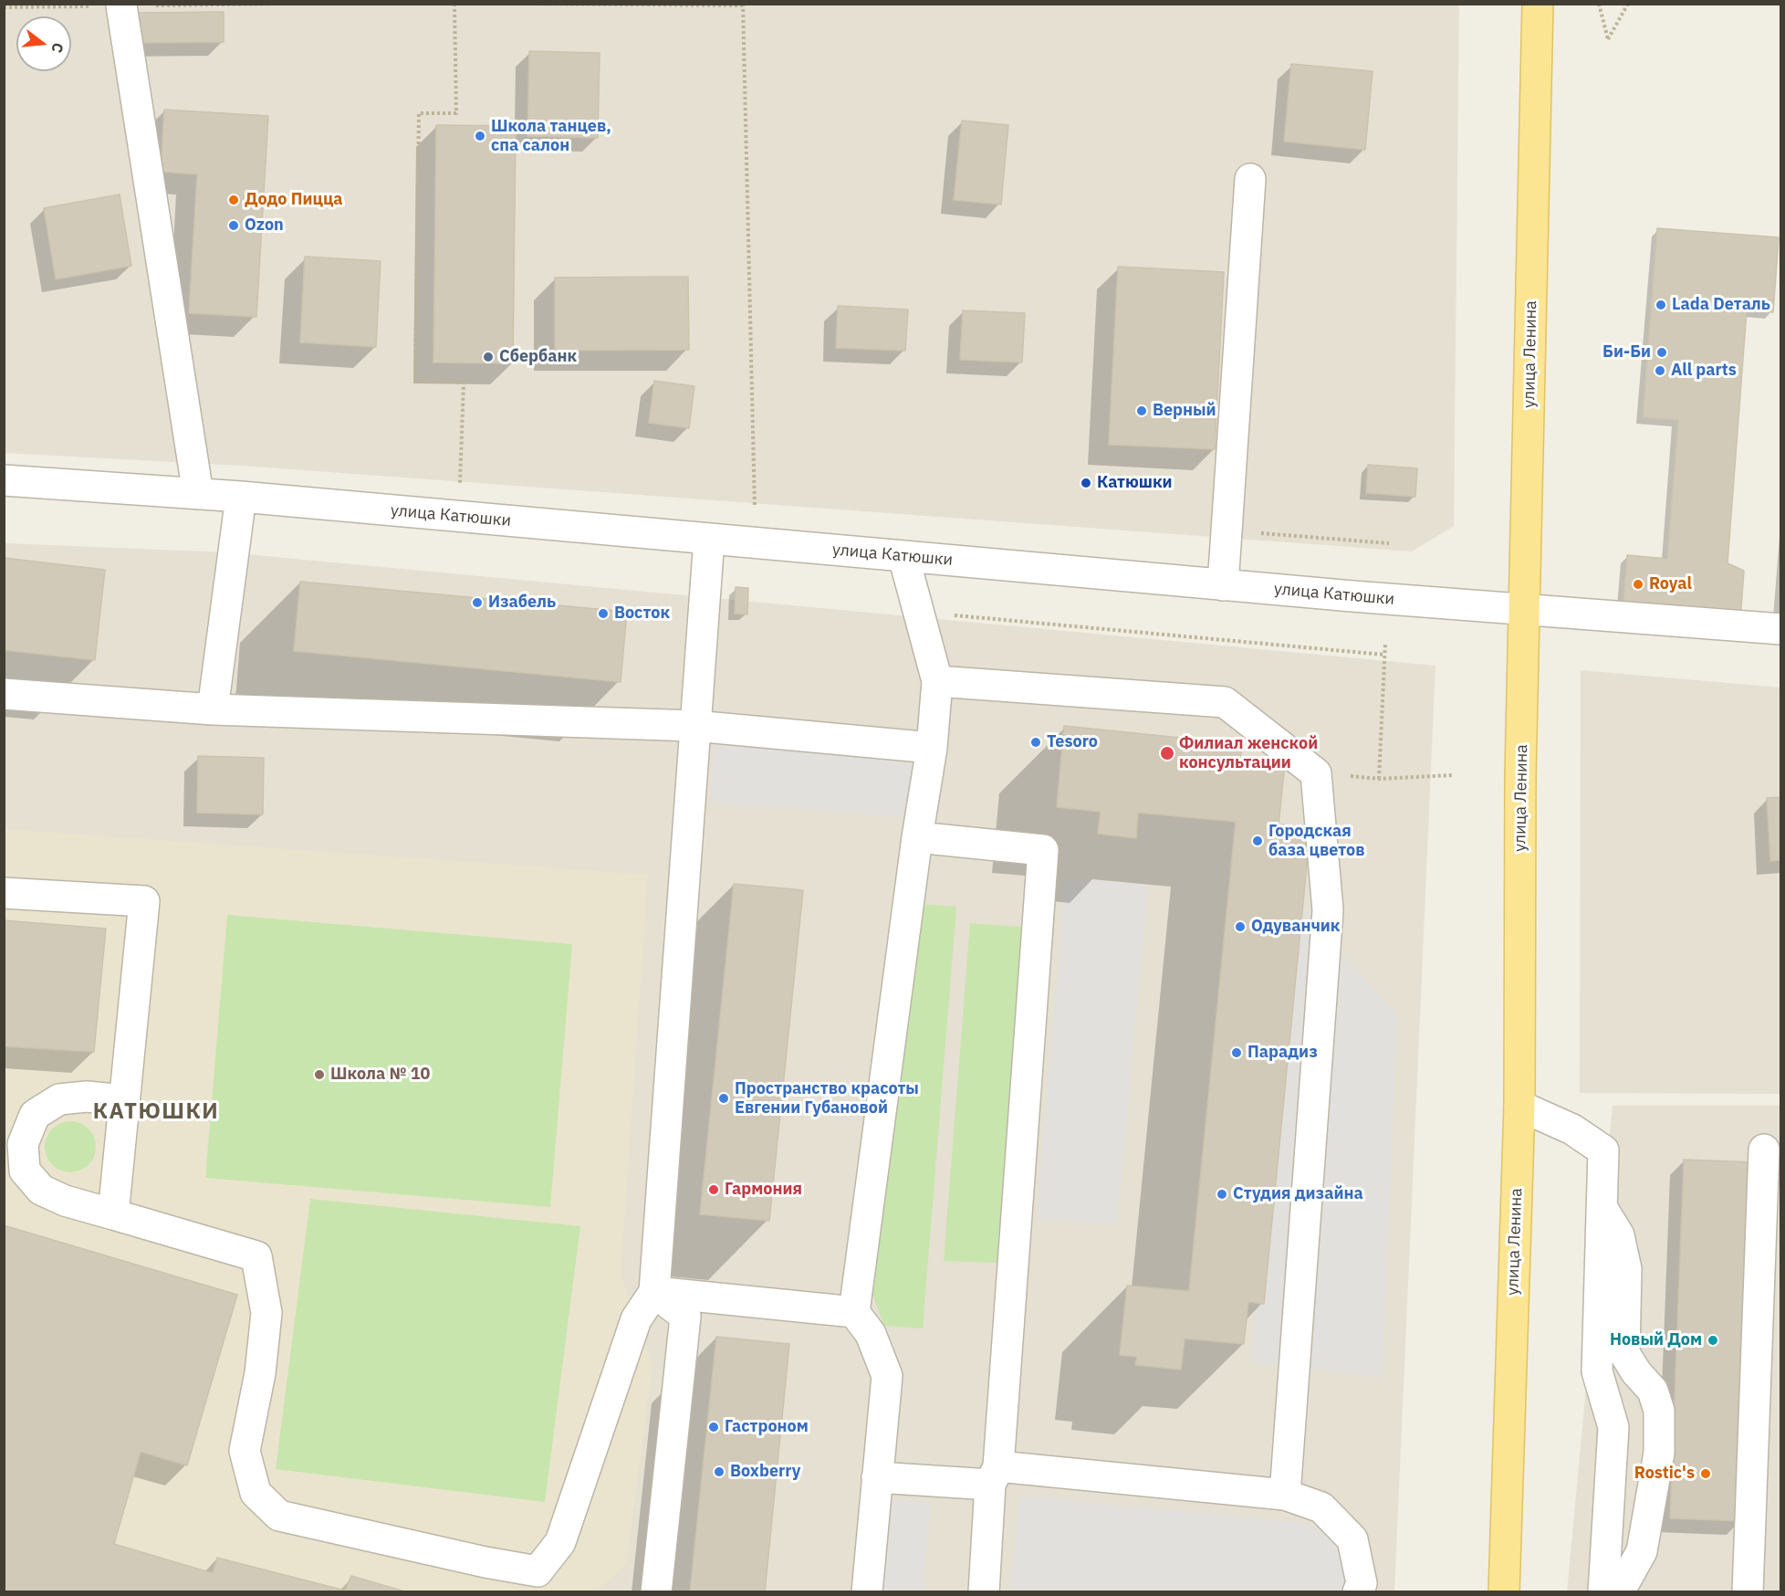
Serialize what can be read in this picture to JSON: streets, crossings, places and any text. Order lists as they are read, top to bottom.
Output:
{
  "streets": {
    "main road": ["улица Ленина"],
    "street": ["улица Катюшки"]
  },
  "crossings": [
    ["улица Ленина", "улица Катюшки"]
  ],
  "districts": ["КАТЮШКИ"],
  "places": [
    "Школа танцев, спа салон",
    "Додо Пицца",
    "Ozon",
    "Lada Dеталь",
    "Би-Би",
    "Сбербанк",
    "All parts",
    "Верный",
    "Катюшки",
    "Royal",
    "Изабель",
    "Восток",
    "Tesoro",
    "Филиал женской консультации",
    "Городская база цветов",
    "Одуванчик",
    "Парадиз",
    "Школа № 10",
    "Пространство красоты Евгении Губановой",
    "Гармония",
    "Студия дизайна",
    "Новый Дом",
    "Гастроном",
    "Boxberry",
    "Rostic's"
  ],
  "north": "right"
}
